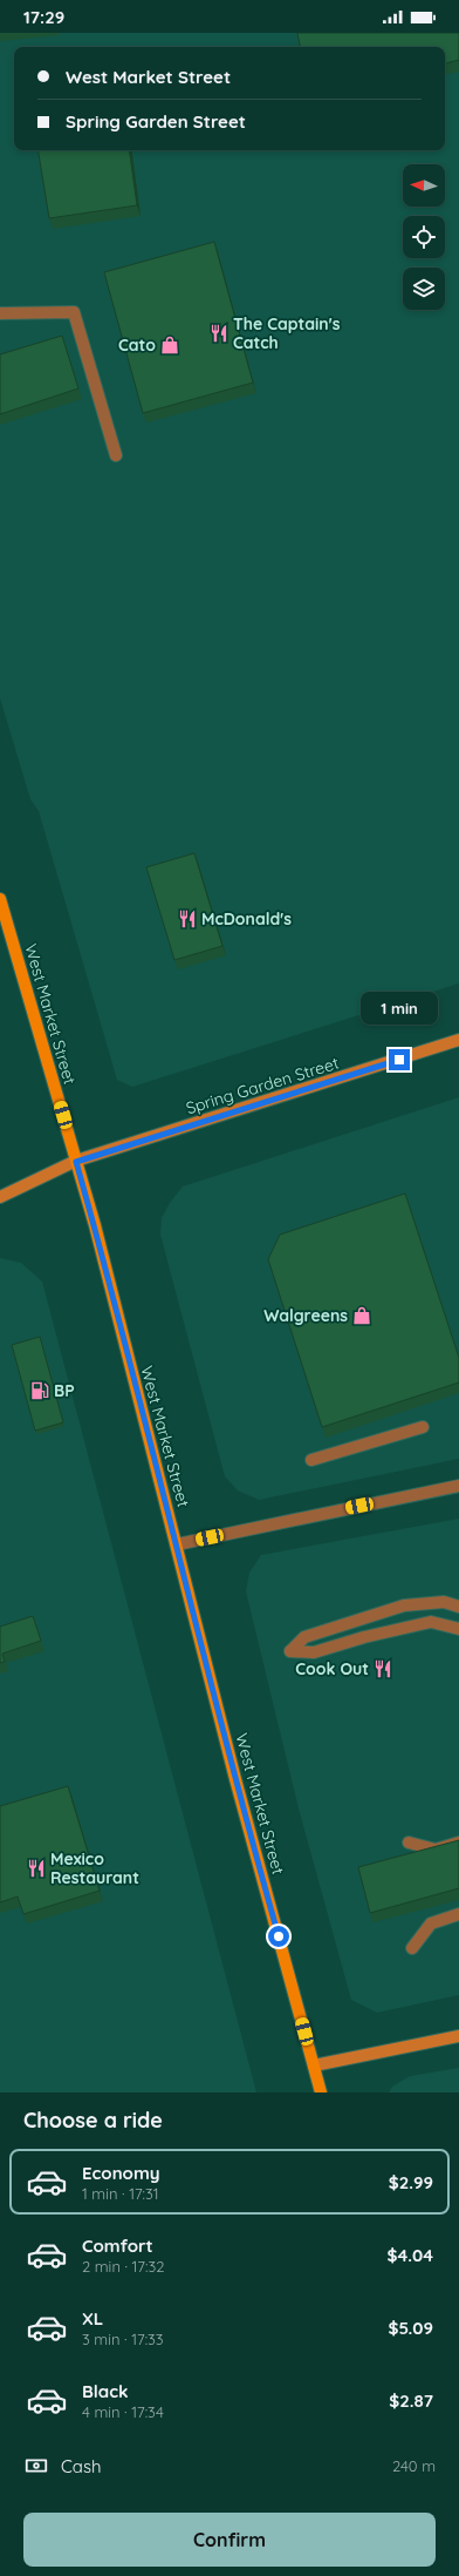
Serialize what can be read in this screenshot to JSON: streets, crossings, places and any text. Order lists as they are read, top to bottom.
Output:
{
  "streets": {
    "main road": ["West Market Street", "Spring Garden Street"]
  },
  "crossings": [
    ["West Market Street", "Spring Garden Street"]
  ],
  "places": {
    "restaurant": [
      "The Captain's Catch",
      "McDonald's",
      "Cook Out",
      "Mexico Restaurant"
    ],
    "shop": ["Cato", "Walgreens"],
    "fuel station": ["BP"]
  },
  "north": "left",
  "page": {
    "status": "17:29",
    "banner": ["West Market Street", "Spring Garden Street"],
    "bubble": "1 min",
    "heading": "Choose a ride",
    "list": [
      {
        "name": "Economy",
        "note": "1 min · 17:31",
        "value": "$2.99"
      },
      {
        "name": "Comfort",
        "note": "2 min · 17:32",
        "value": "$4.04"
      },
      {
        "name": "XL",
        "note": "3 min · 17:33",
        "value": "$5.09"
      },
      {
        "name": "Black",
        "note": "4 min · 17:34",
        "value": "$2.87"
      }
    ],
    "pay": ["Cash", "240 m"],
    "buttons": "Confirm"
  }
}
